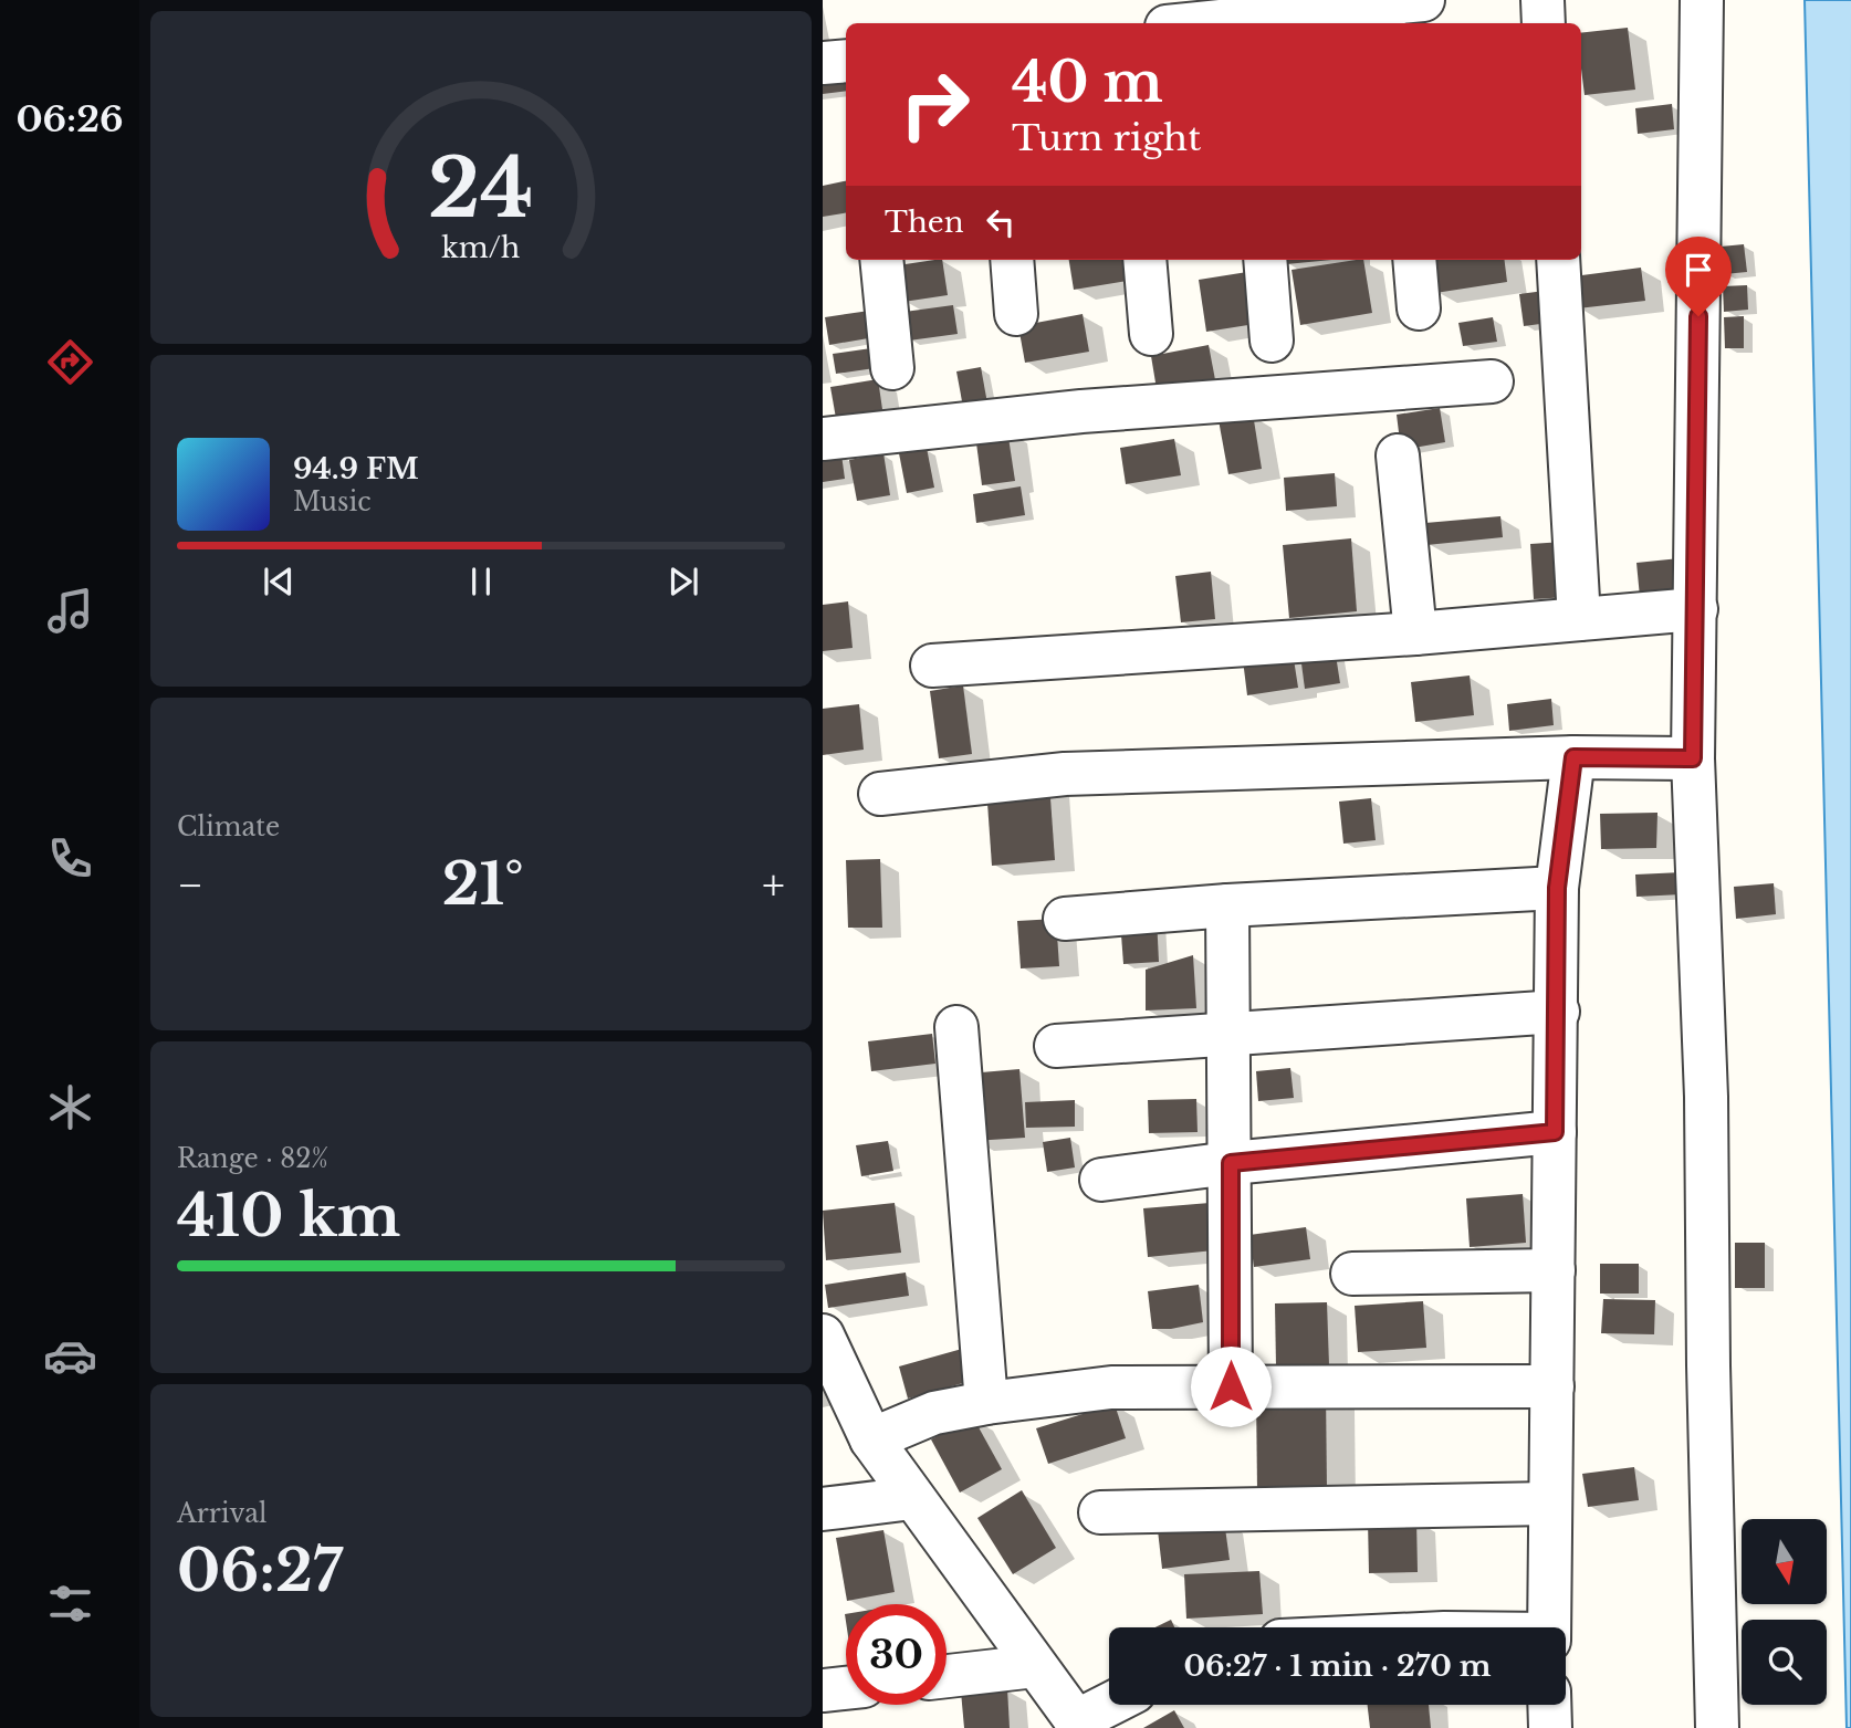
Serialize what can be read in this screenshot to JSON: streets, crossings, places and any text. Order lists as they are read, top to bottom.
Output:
{
  "north": "bottom",
  "page": {
    "tabs": "06:26",
    "turn": ["40 m", "Turn right"],
    "then": "Then",
    "song": ["94.9 FM", "Music"],
    "tile": [
      "Climate",
      ["Range · 82%", "410 km"],
      ["Arrival", "06:27"]
    ],
    "heat": ["−", "21°", "+"],
    "limit": "30",
    "trip": "06:27 · 1 min · 270 m",
    "gauge": ["24", "km/h"]
  }
}
